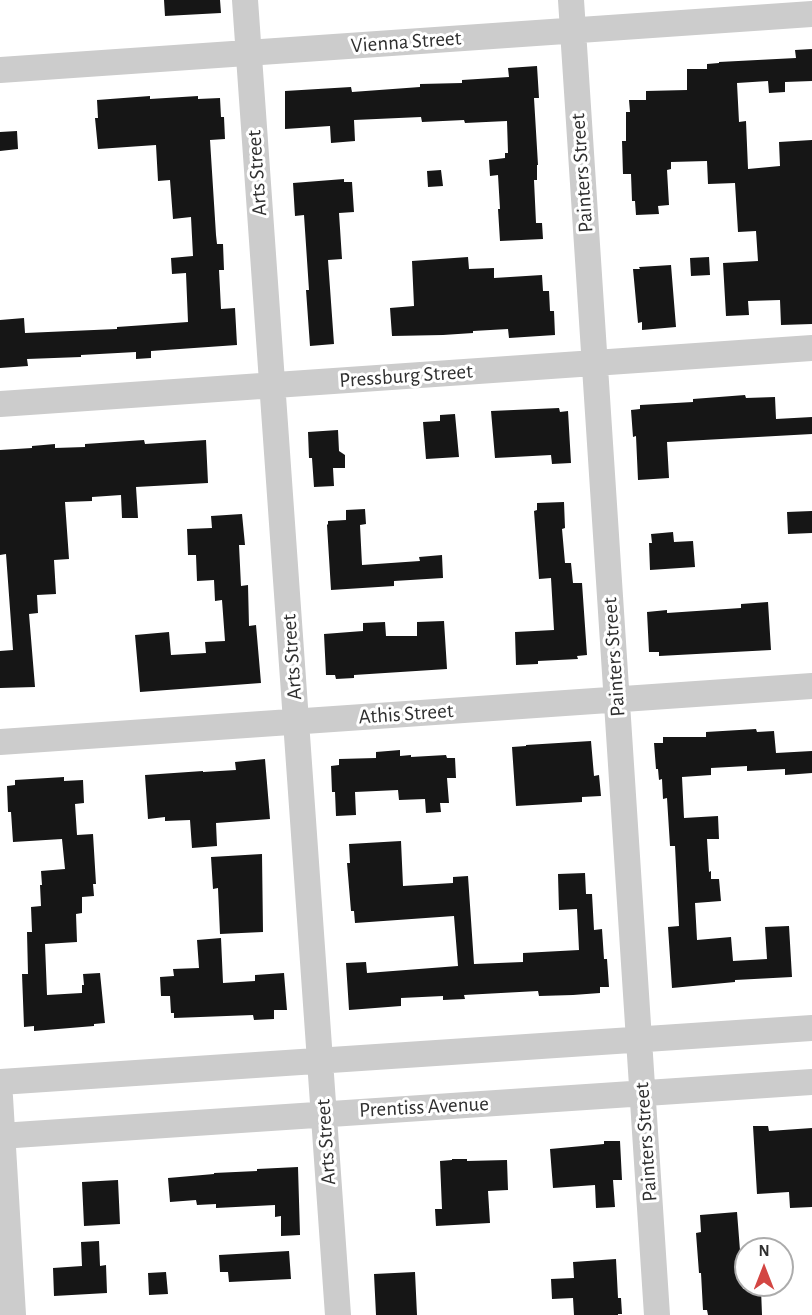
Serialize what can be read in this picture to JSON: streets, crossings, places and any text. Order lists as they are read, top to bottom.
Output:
{
  "streets": {
    "street": [
      "Vienna Street",
      "Arts Street",
      "Painters Street",
      "Pressburg Street",
      "Athis Street",
      "Prentiss Avenue"
    ]
  },
  "crossings": [
    ["Vienna Street", "Arts Street"],
    ["Vienna Street", "Painters Street"],
    ["Arts Street", "Pressburg Street"],
    ["Arts Street", "Athis Street"],
    ["Arts Street", "Prentiss Avenue"],
    ["Painters Street", "Pressburg Street"],
    ["Painters Street", "Athis Street"],
    ["Painters Street", "Prentiss Avenue"]
  ],
  "north": "top"
}
